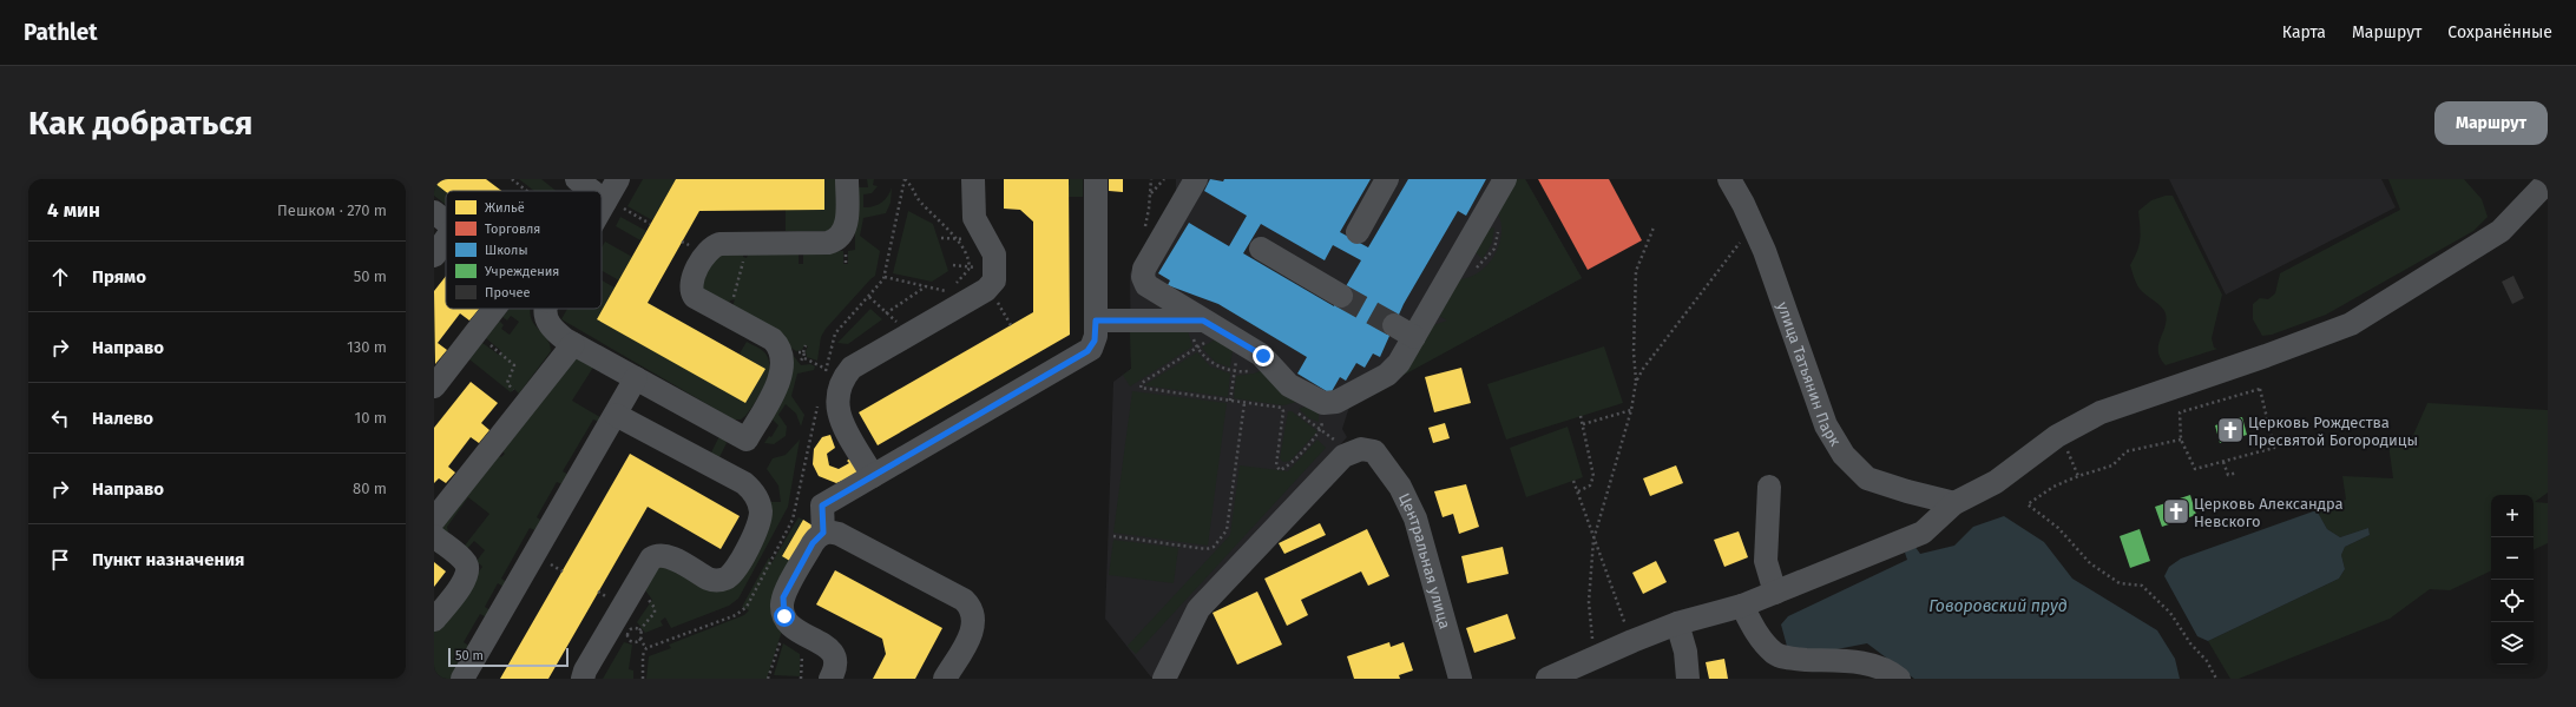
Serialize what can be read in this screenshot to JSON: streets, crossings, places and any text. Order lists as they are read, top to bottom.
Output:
{
  "streets": {
    "street": ["улица Татьянин Парк", "Центральная улица"]
  },
  "water": ["Говоровский пруд"],
  "places": {
    "church": ["Церковь Рождества Пресвятой Богородицы", "Церковь Александра Невского"]
  },
  "legend": [
    "Жильё",
    "Торговля",
    "Школы",
    "Учреждения",
    "Прочее"
  ],
  "scale_bar": "50 m",
  "page": {
    "header": "Pathlet",
    "nav": ["Карта", "Маршрут", "Сохранённые"],
    "buttons": "Маршрут",
    "title": "Как добраться",
    "heading": ["4 мин", "Пешком · 270 m"],
    "list": [
      ["Прямо", "50 m"],
      ["Направо", "130 m"],
      ["Налево", "10 m"],
      ["Направо", "80 m"],
      "Пункт назначения"
    ],
    "map_buttons": ["+", "−"],
    "scale": "50 m"
  }
}
